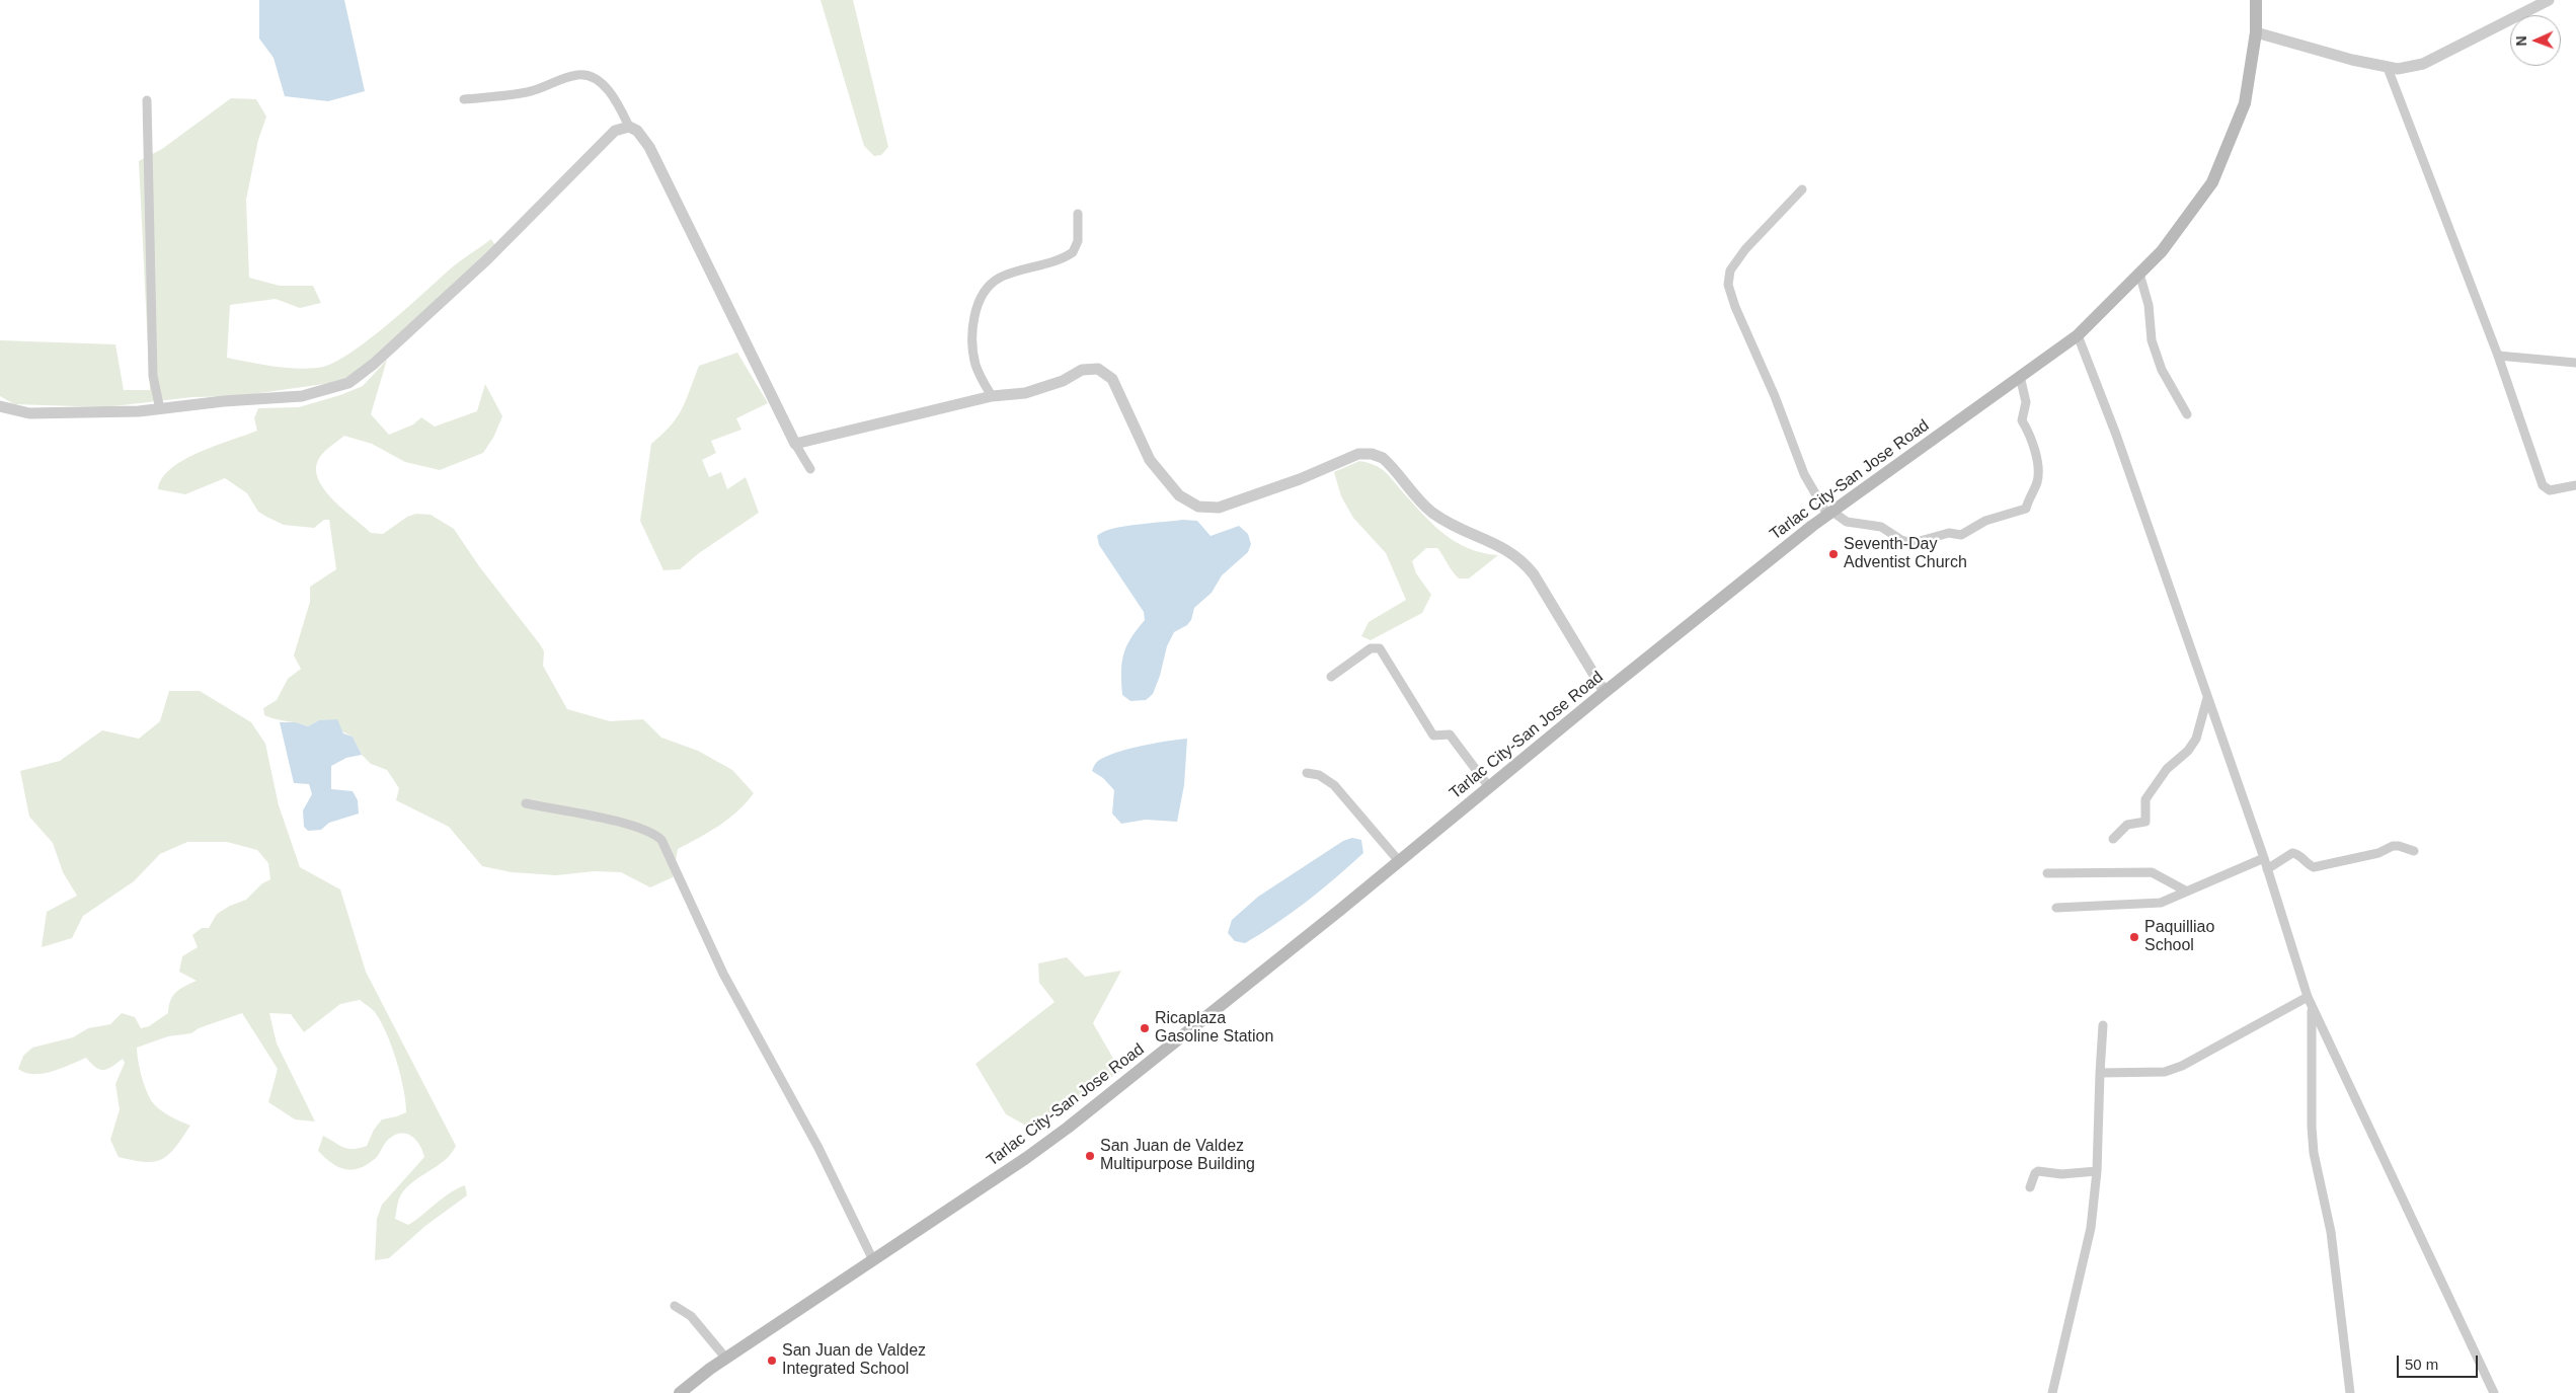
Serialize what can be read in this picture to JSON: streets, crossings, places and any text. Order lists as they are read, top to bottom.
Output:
{
  "streets": {
    "main road": ["Tarlac City-San Jose Road"]
  },
  "places": [
    "Seventh-Day Adventist Church",
    "Paquilliao School",
    "Ricaplaza Gasoline Station",
    "San Juan de Valdez Multipurpose Building",
    "San Juan de Valdez Integrated School"
  ],
  "scale_bar": "50 m",
  "north": "left"
}
